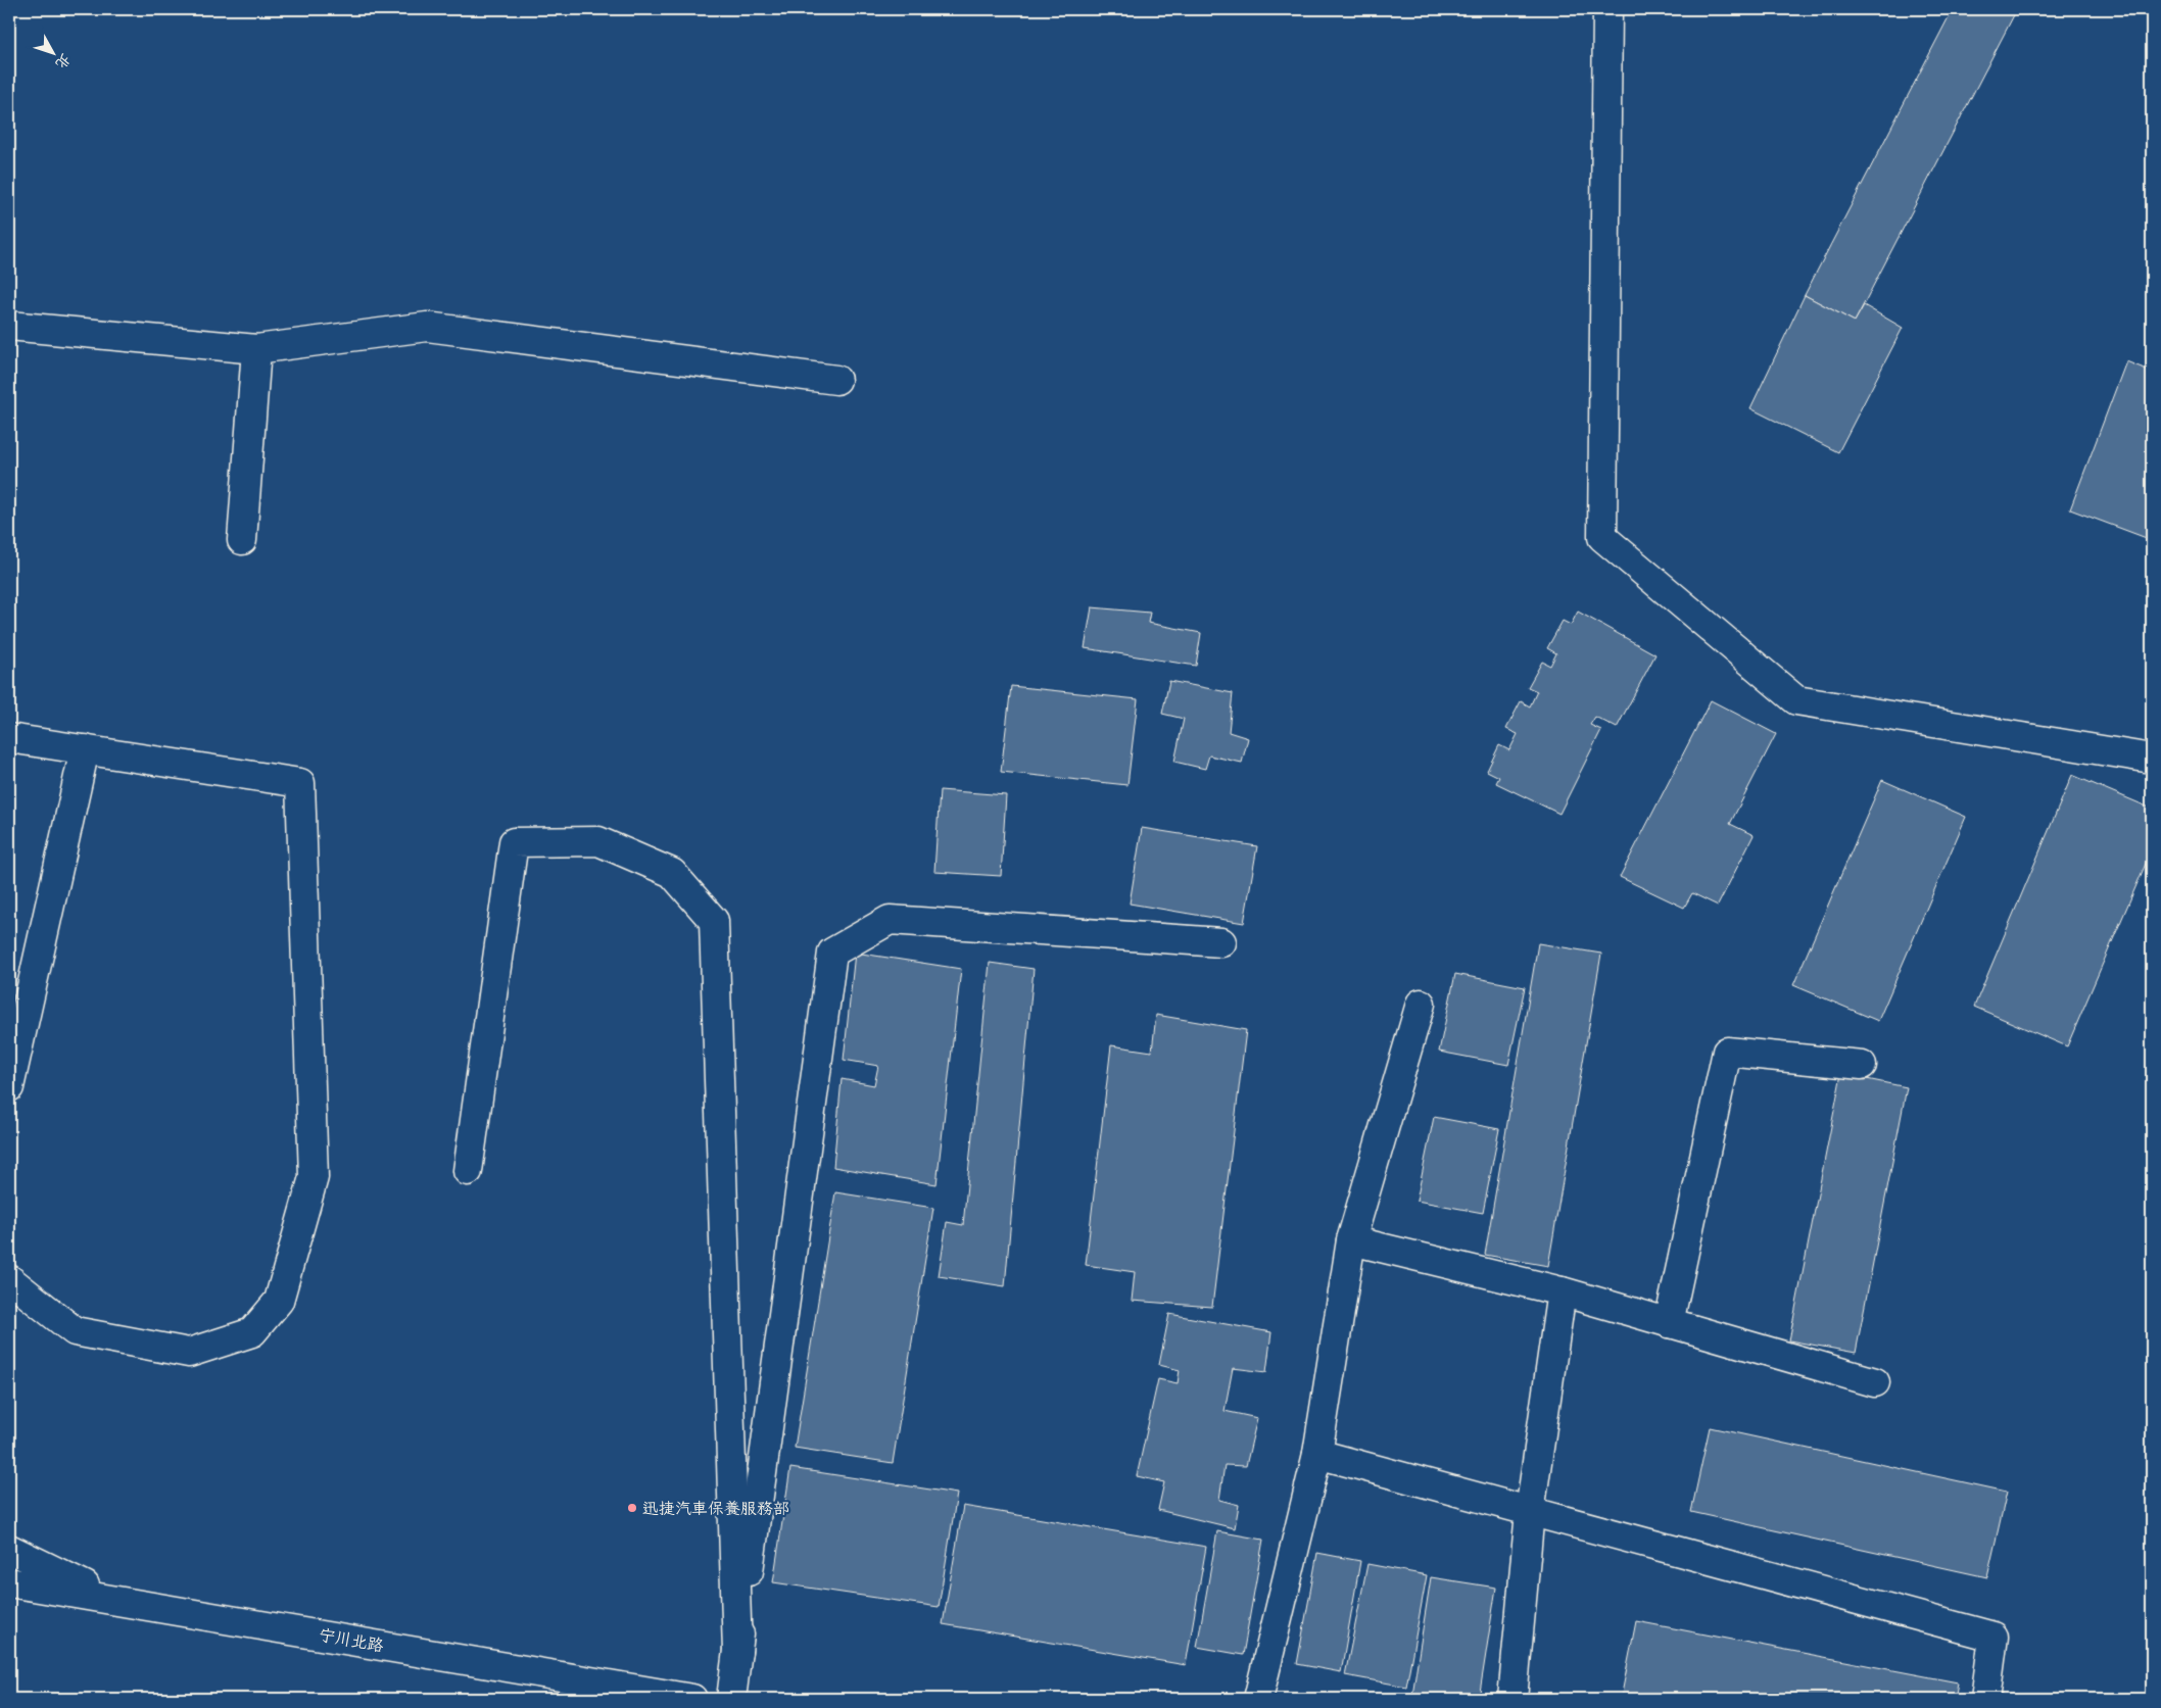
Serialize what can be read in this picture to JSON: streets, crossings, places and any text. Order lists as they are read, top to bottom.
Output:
{
  "streets": {
    "street": ["宁川北路"]
  },
  "places": ["迅捷汽車保養服務部"],
  "north": "bottom right"
}
